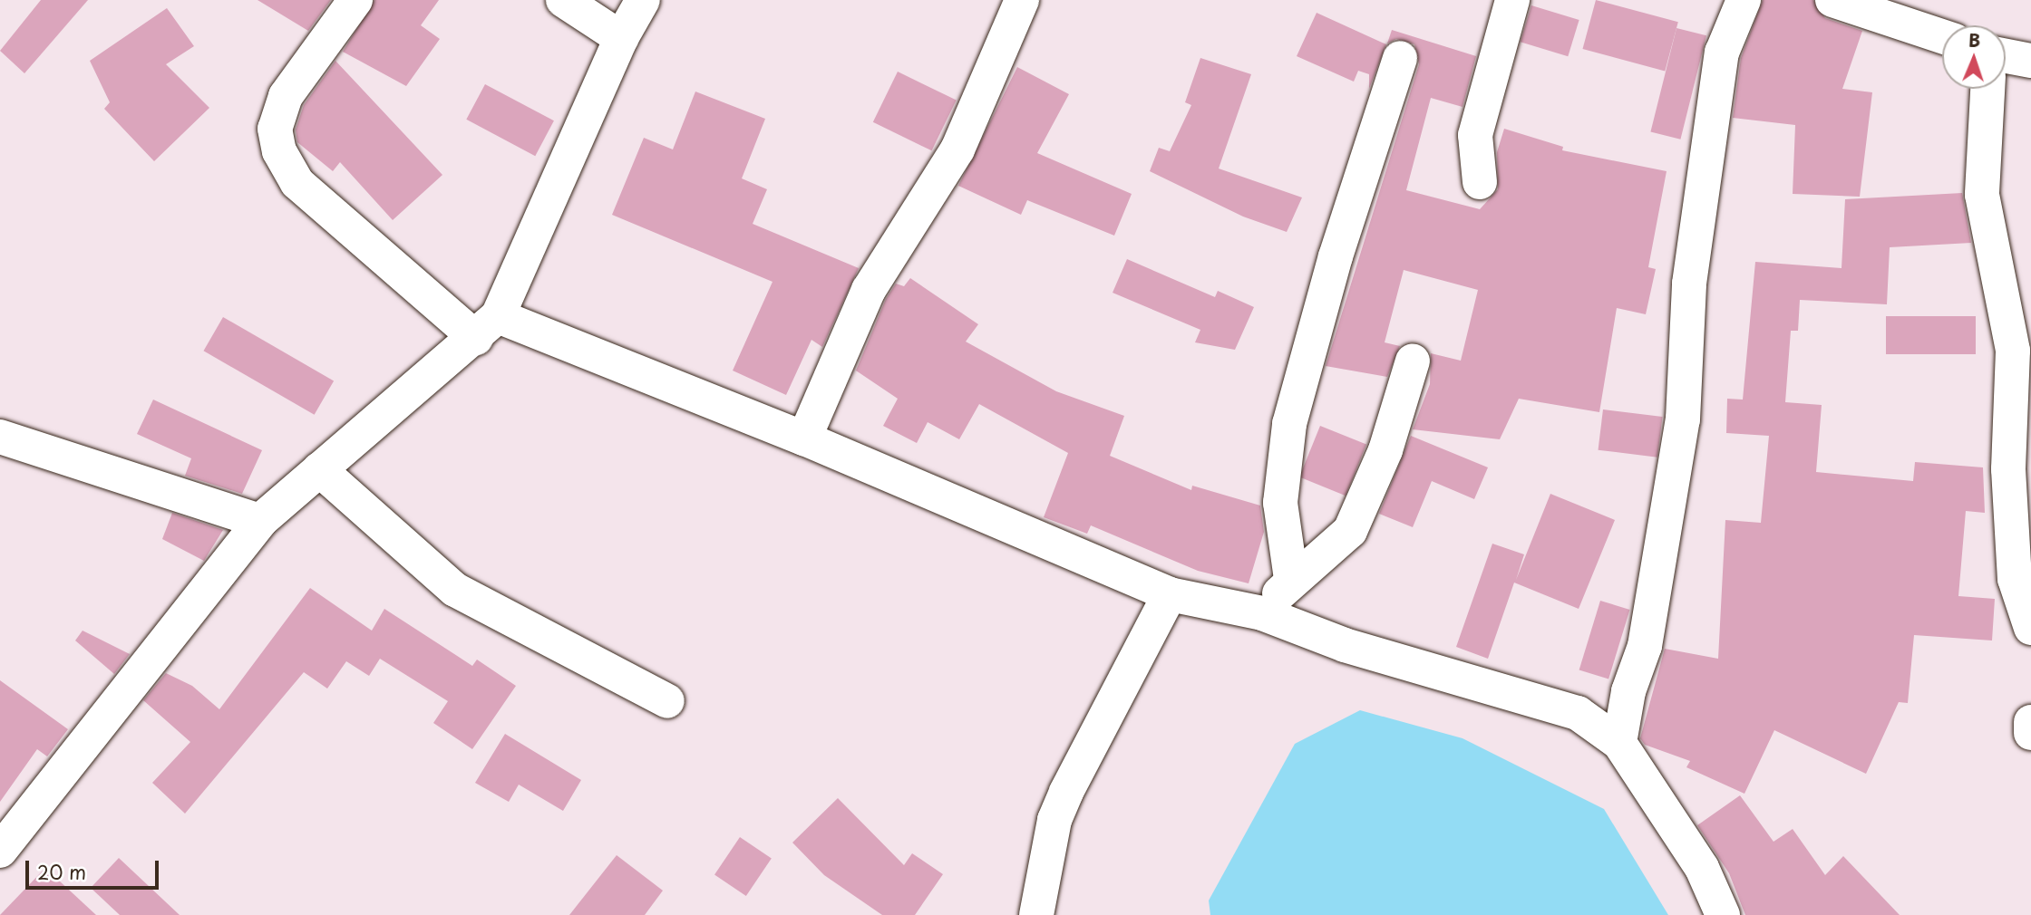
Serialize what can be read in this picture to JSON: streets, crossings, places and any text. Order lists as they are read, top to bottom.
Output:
{
  "scale_bar": "20 m",
  "north": "top"
}
